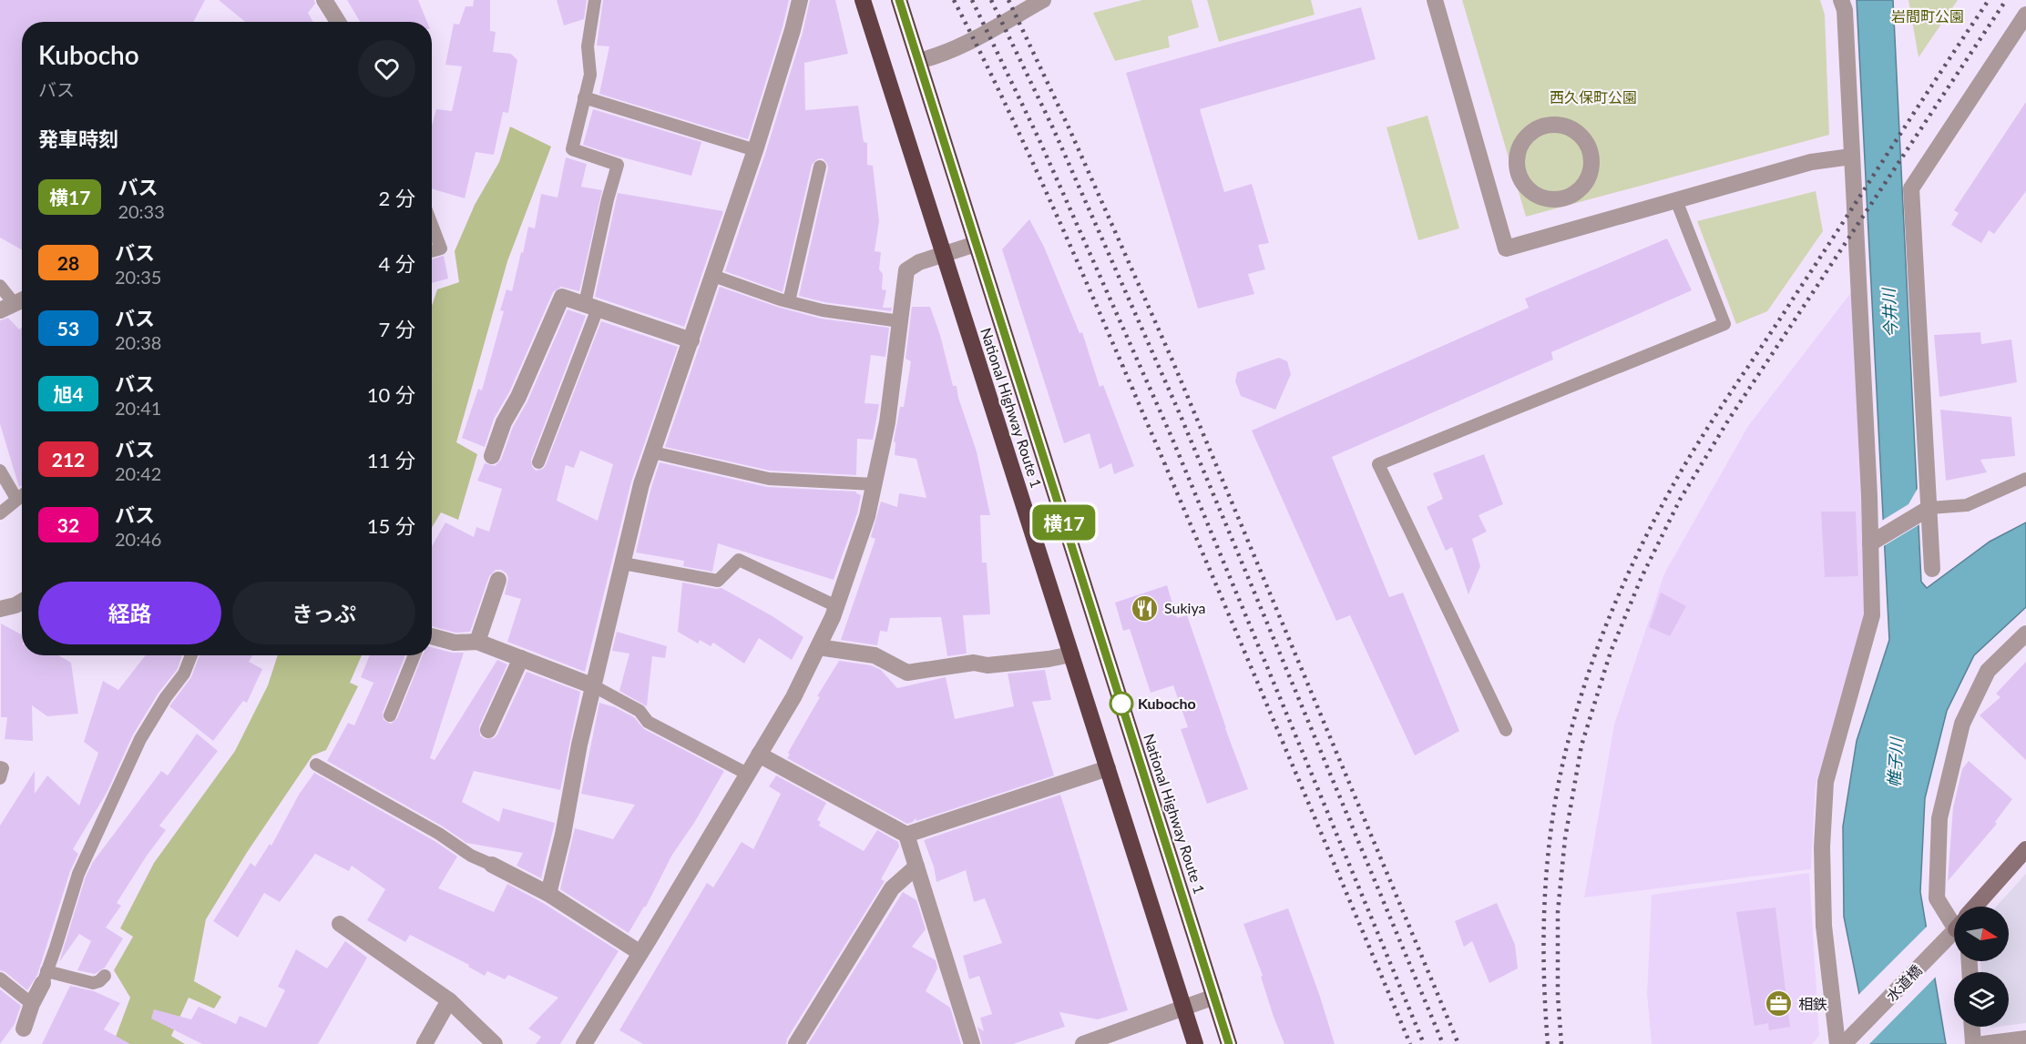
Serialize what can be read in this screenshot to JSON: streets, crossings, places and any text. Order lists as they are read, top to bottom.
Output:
{
  "streets": {
    "highway": ["National Highway Route 1"],
    "street": ["水道橋"]
  },
  "water": ["今井川", "帷子川"],
  "parks": ["岩間町公園", "西久保町公園"],
  "places": {
    "restaurant": ["Sukiya"],
    "other": ["Kubocho"],
    "office": ["相鉄"]
  },
  "lines": ["bus line 横17"],
  "north": "right",
  "page": {
    "on_map": "横17",
    "heading": [
      ["Kubocho", "バス"],
      "発車時刻"
    ],
    "list": [
      {
        "mark": "横17",
        "name": "バス",
        "note": "20:33",
        "value": "2 分"
      },
      {
        "mark": "28",
        "name": "バス",
        "note": "20:35",
        "value": "4 分"
      },
      {
        "mark": "53",
        "name": "バス",
        "note": "20:38",
        "value": "7 分"
      },
      {
        "mark": "旭4",
        "name": "バス",
        "note": "20:41",
        "value": "10 分"
      },
      {
        "mark": "212",
        "name": "バス",
        "note": "20:42",
        "value": "11 分"
      },
      {
        "mark": "32",
        "name": "バス",
        "note": "20:46",
        "value": "15 分"
      }
    ],
    "buttons": ["経路", "きっぷ"]
  }
}
